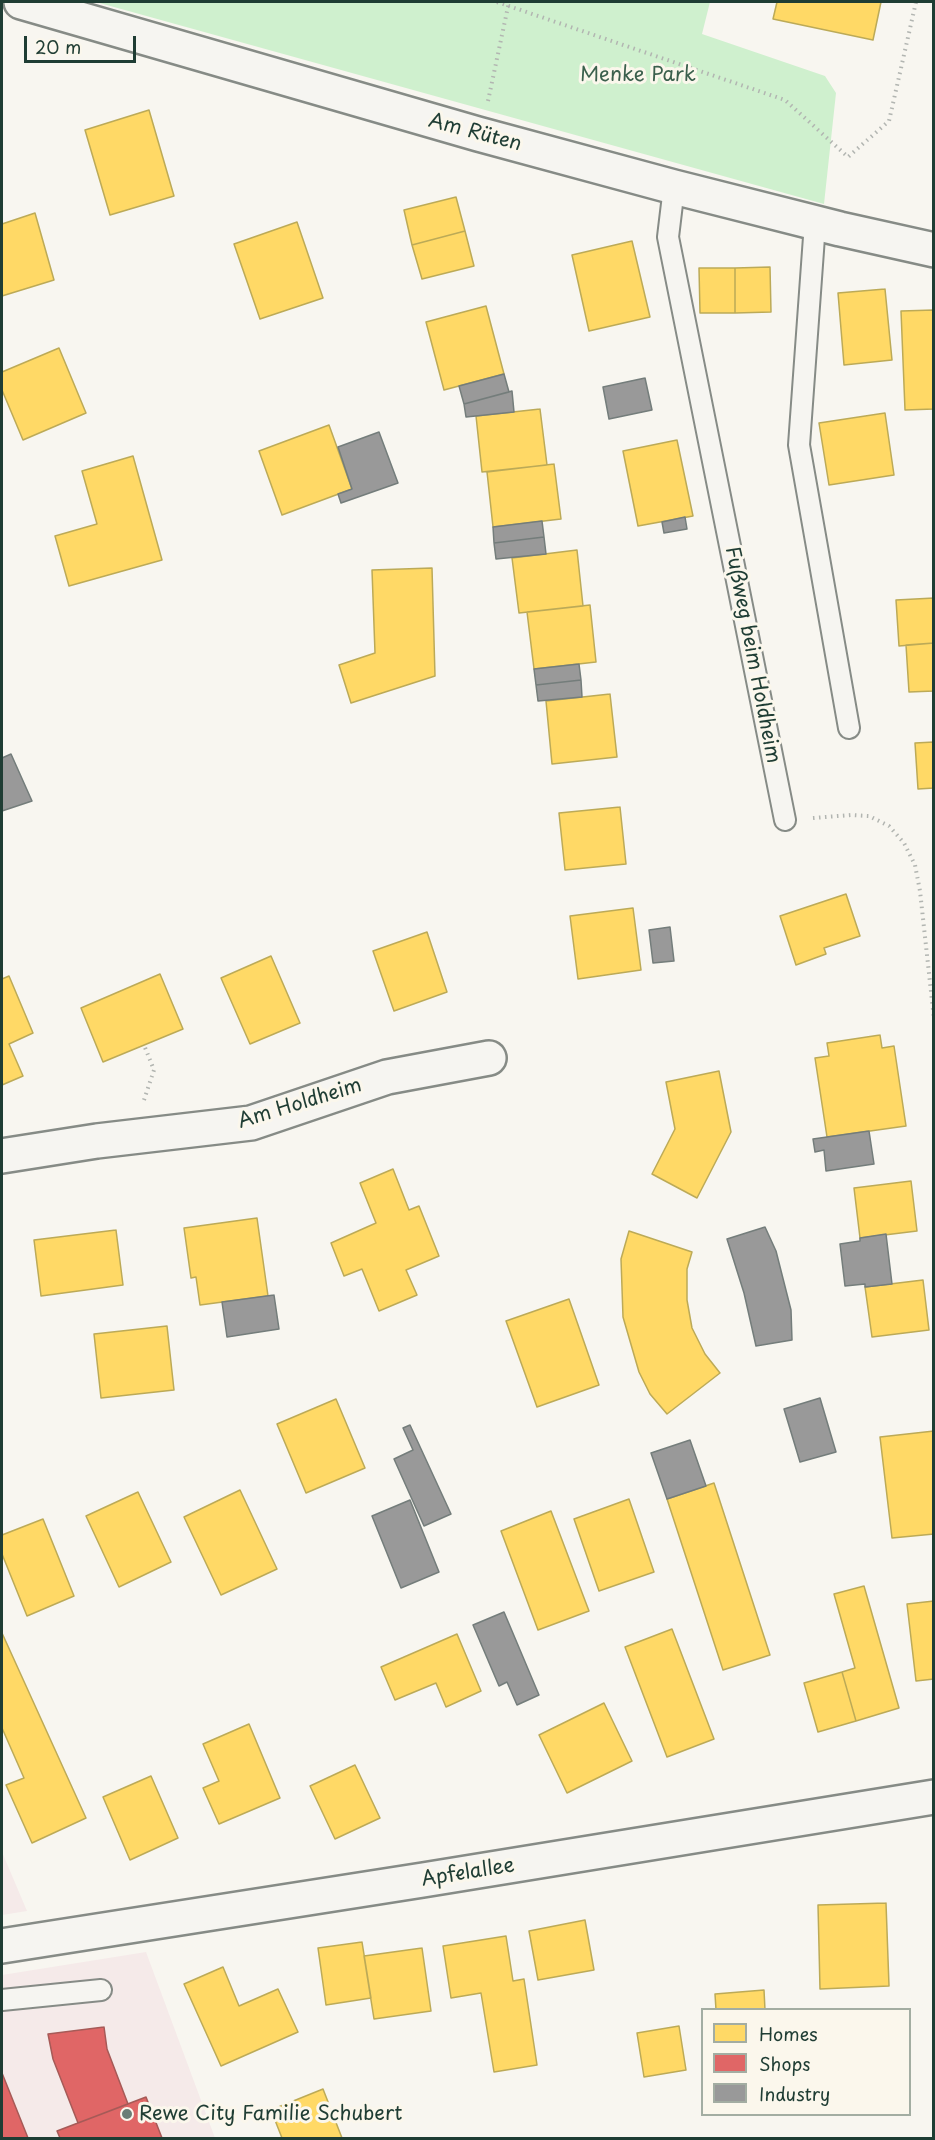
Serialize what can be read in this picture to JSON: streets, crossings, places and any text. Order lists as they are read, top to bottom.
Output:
{
  "streets": {
    "street": ["Am Rüten", "Am Holdheim", "Apfelallee"],
    "lane": ["Fußweg beim Holdheim"]
  },
  "crossings": [
    ["Am Rüten", "Fußweg beim Holdheim"]
  ],
  "parks": ["Menke Park"],
  "places": ["Rewe City Familie Schubert"],
  "legend": ["Homes", "Shops", "Industry"],
  "scale_bar": "20 m"
}
